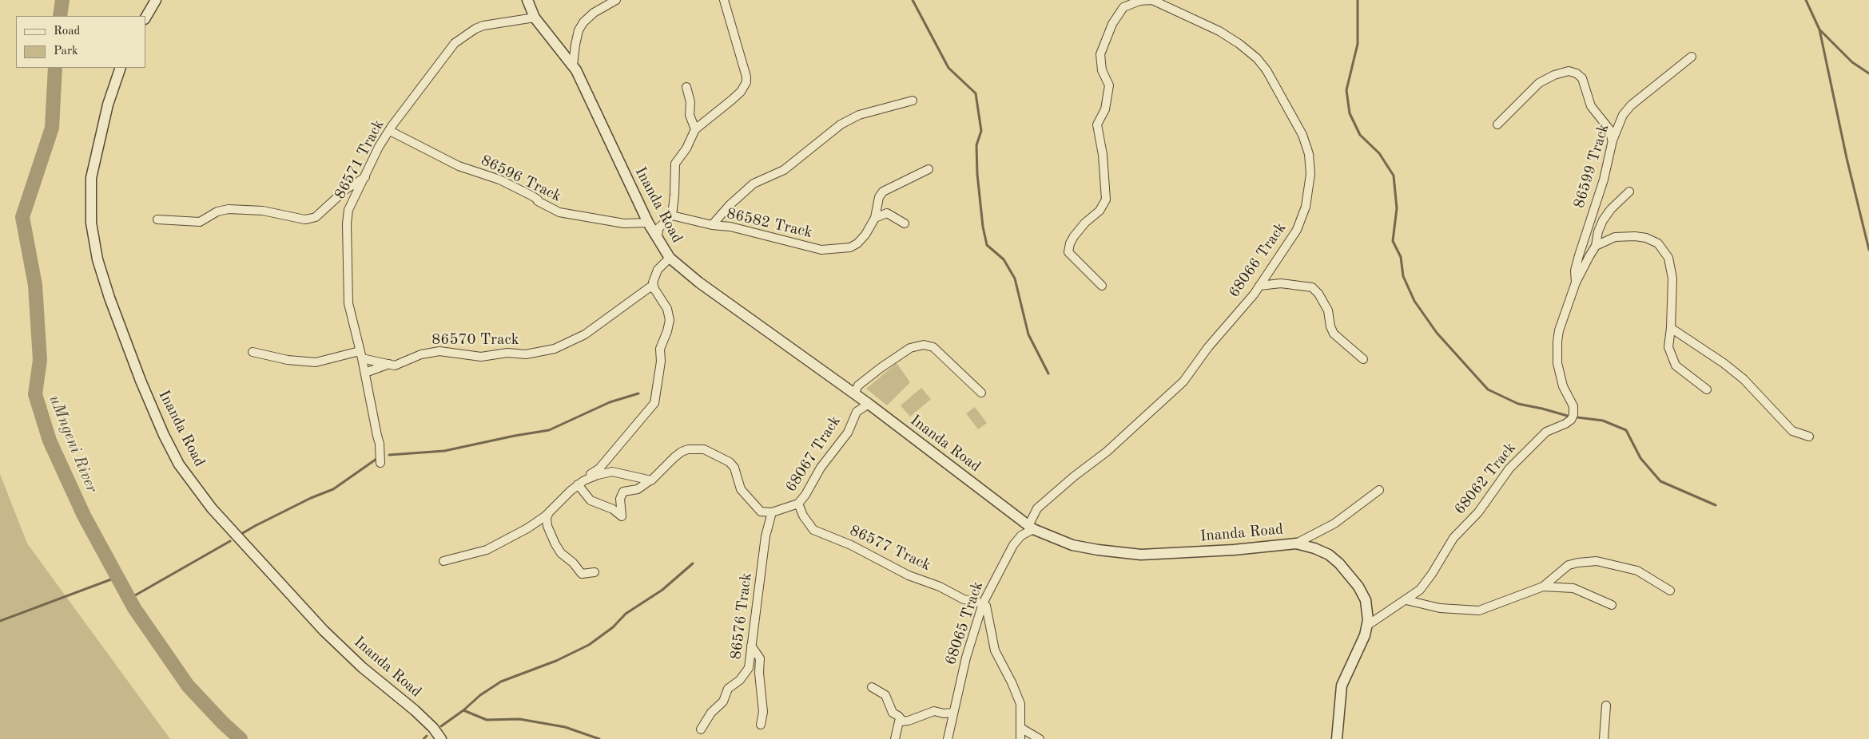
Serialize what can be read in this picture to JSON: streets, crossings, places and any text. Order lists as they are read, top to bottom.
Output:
{
  "streets": {
    "street": [
      "86571 Track",
      "86599 Track",
      "86596 Track",
      "Inanda Road",
      "86582 Track",
      "68066 Track",
      "86570 Track",
      "68067 Track",
      "68062 Track",
      "86577 Track",
      "86576 Track",
      "68065 Track"
    ]
  },
  "crossings": [
    ["86571 Track", "86596 Track"],
    ["86571 Track", "Inanda Road"],
    ["86571 Track", "86570 Track"],
    ["86599 Track", "68062 Track"],
    ["86596 Track", "Inanda Road"],
    ["Inanda Road", "68066 Track"],
    ["Inanda Road", "68067 Track"],
    ["Inanda Road", "68062 Track"],
    ["Inanda Road", "68065 Track"],
    ["68066 Track", "68065 Track"],
    ["68067 Track", "86577 Track"],
    ["68067 Track", "86576 Track"],
    ["86577 Track", "68065 Track"]
  ],
  "water": ["uMngeni River"],
  "legend": ["Road", "Park"]
}
